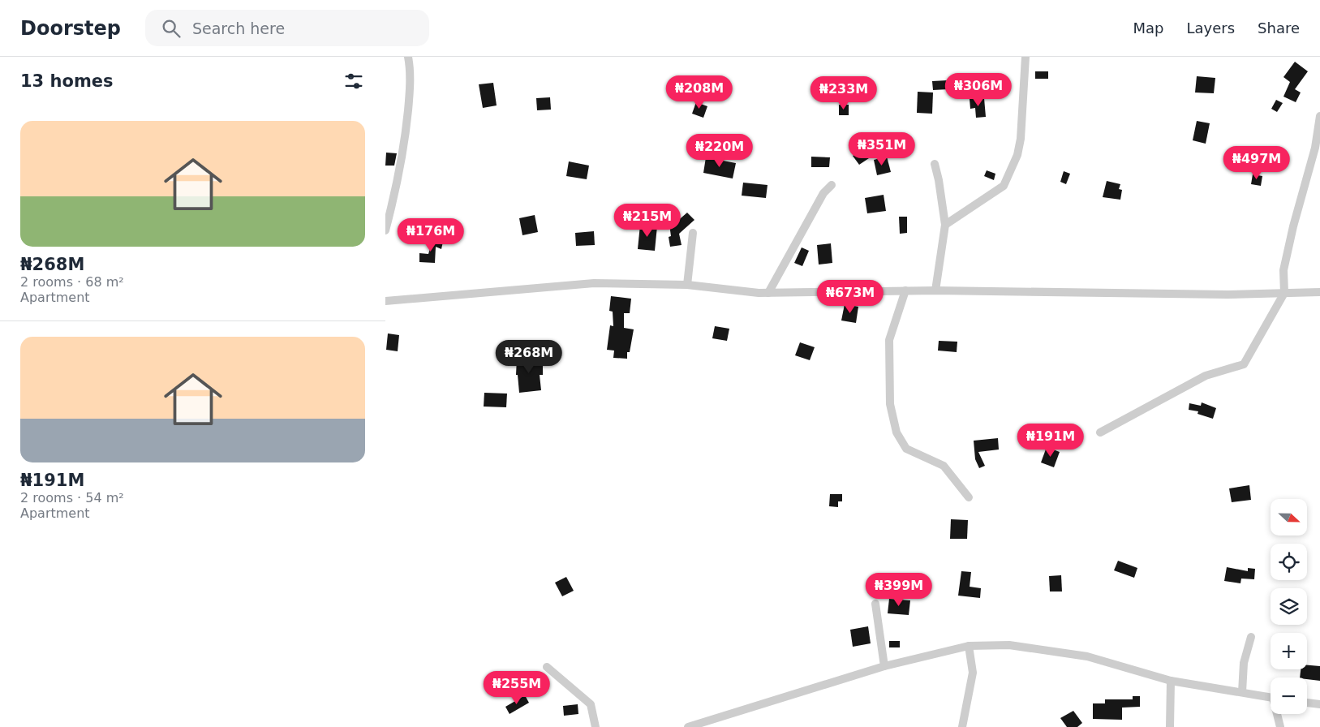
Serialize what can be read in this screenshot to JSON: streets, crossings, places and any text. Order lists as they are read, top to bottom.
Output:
{
  "north": "right",
  "page": {
    "header": "Doorstep",
    "search": "Search here",
    "nav": ["Map", "Layers", "Share"],
    "heading": "13 homes",
    "price": [
      "₦306M",
      "₦208M",
      "₦233M",
      "₦351M",
      "₦220M",
      "₦497M",
      "₦215M",
      "₦176M",
      "₦673M",
      "₦268M",
      "₦191M",
      "₦399M",
      "₦255M"
    ],
    "list": [
      {
        "name": "₦268M",
        "note": "2 rooms · 68 m² · Apartment"
      },
      {
        "name": "₦191M",
        "note": "2 rooms · 54 m² · Apartment"
      }
    ],
    "map_buttons": ["+", "−"]
  }
}
